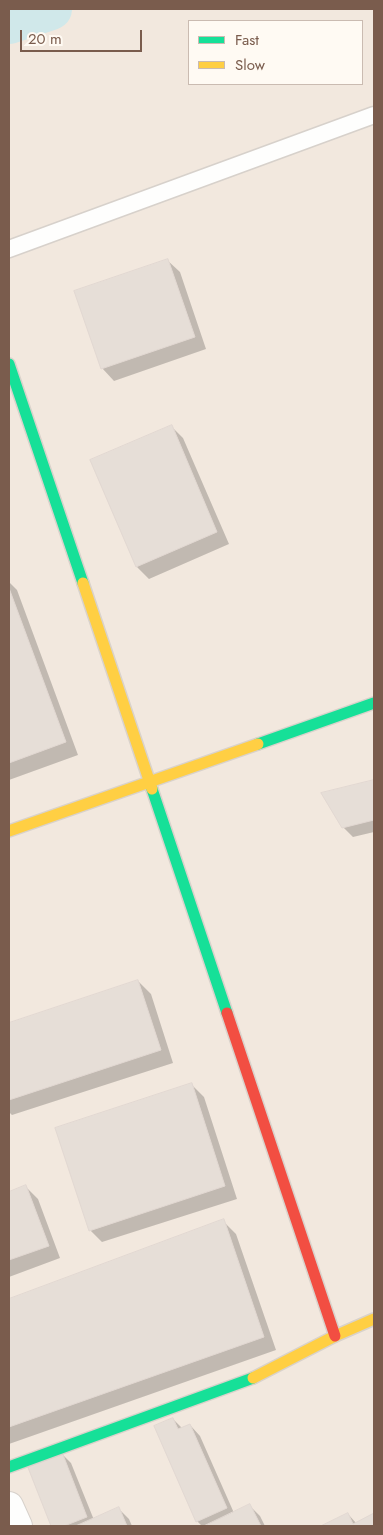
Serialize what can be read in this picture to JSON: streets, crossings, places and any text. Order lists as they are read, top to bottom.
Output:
{
  "legend": ["Fast", "Slow"],
  "scale_bar": "20 m"
}
